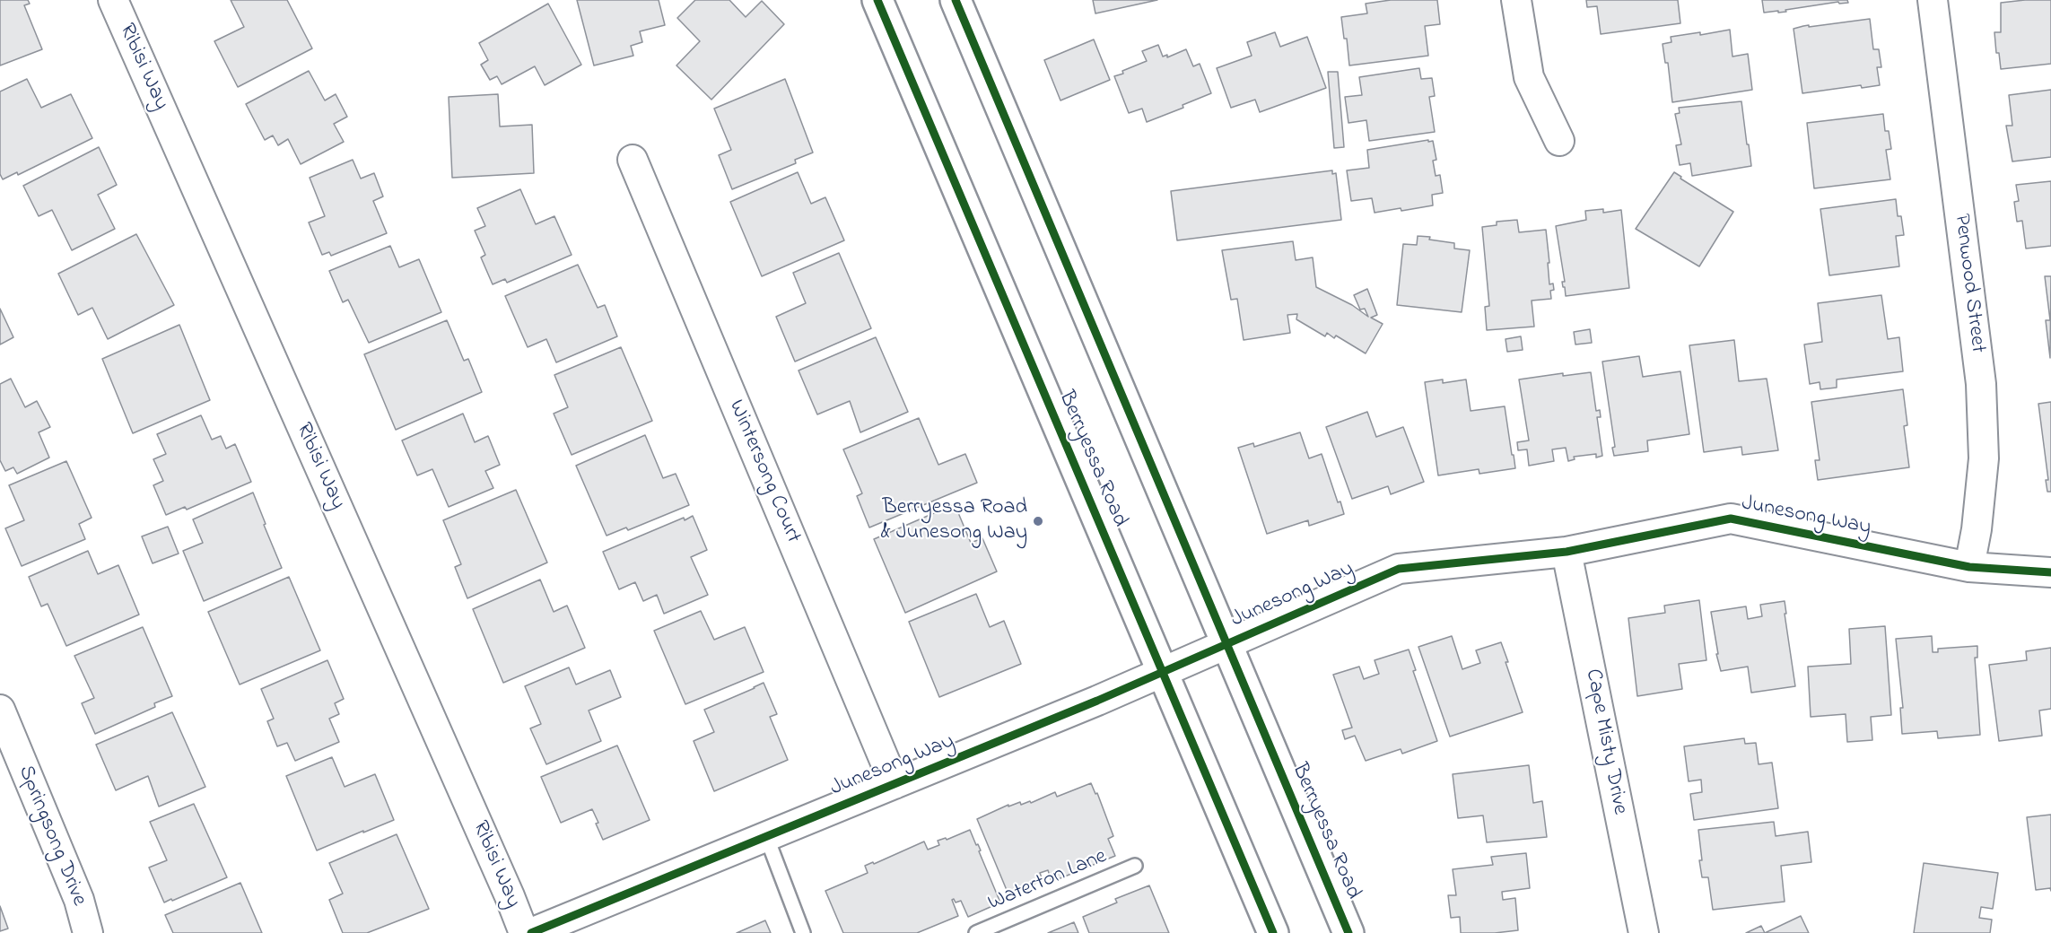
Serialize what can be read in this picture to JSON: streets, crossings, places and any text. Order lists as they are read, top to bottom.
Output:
{
  "streets": {
    "main road": ["Berryessa Road"],
    "street": [
      "Ribisi Way",
      "Penwood Street",
      "Wintersong Court",
      "Junesong Way",
      "Cape Misty Drive",
      "Springsong Drive"
    ],
    "lane": ["Waterton Lane"]
  },
  "crossings": [
    ["Penwood Street", "Junesong Way"],
    ["Berryessa Road", "Junesong Way"],
    ["Wintersong Court", "Junesong Way"],
    ["Junesong Way", "Cape Misty Drive"]
  ],
  "places": ["Berryessa Road & Junesong Way"]
}
